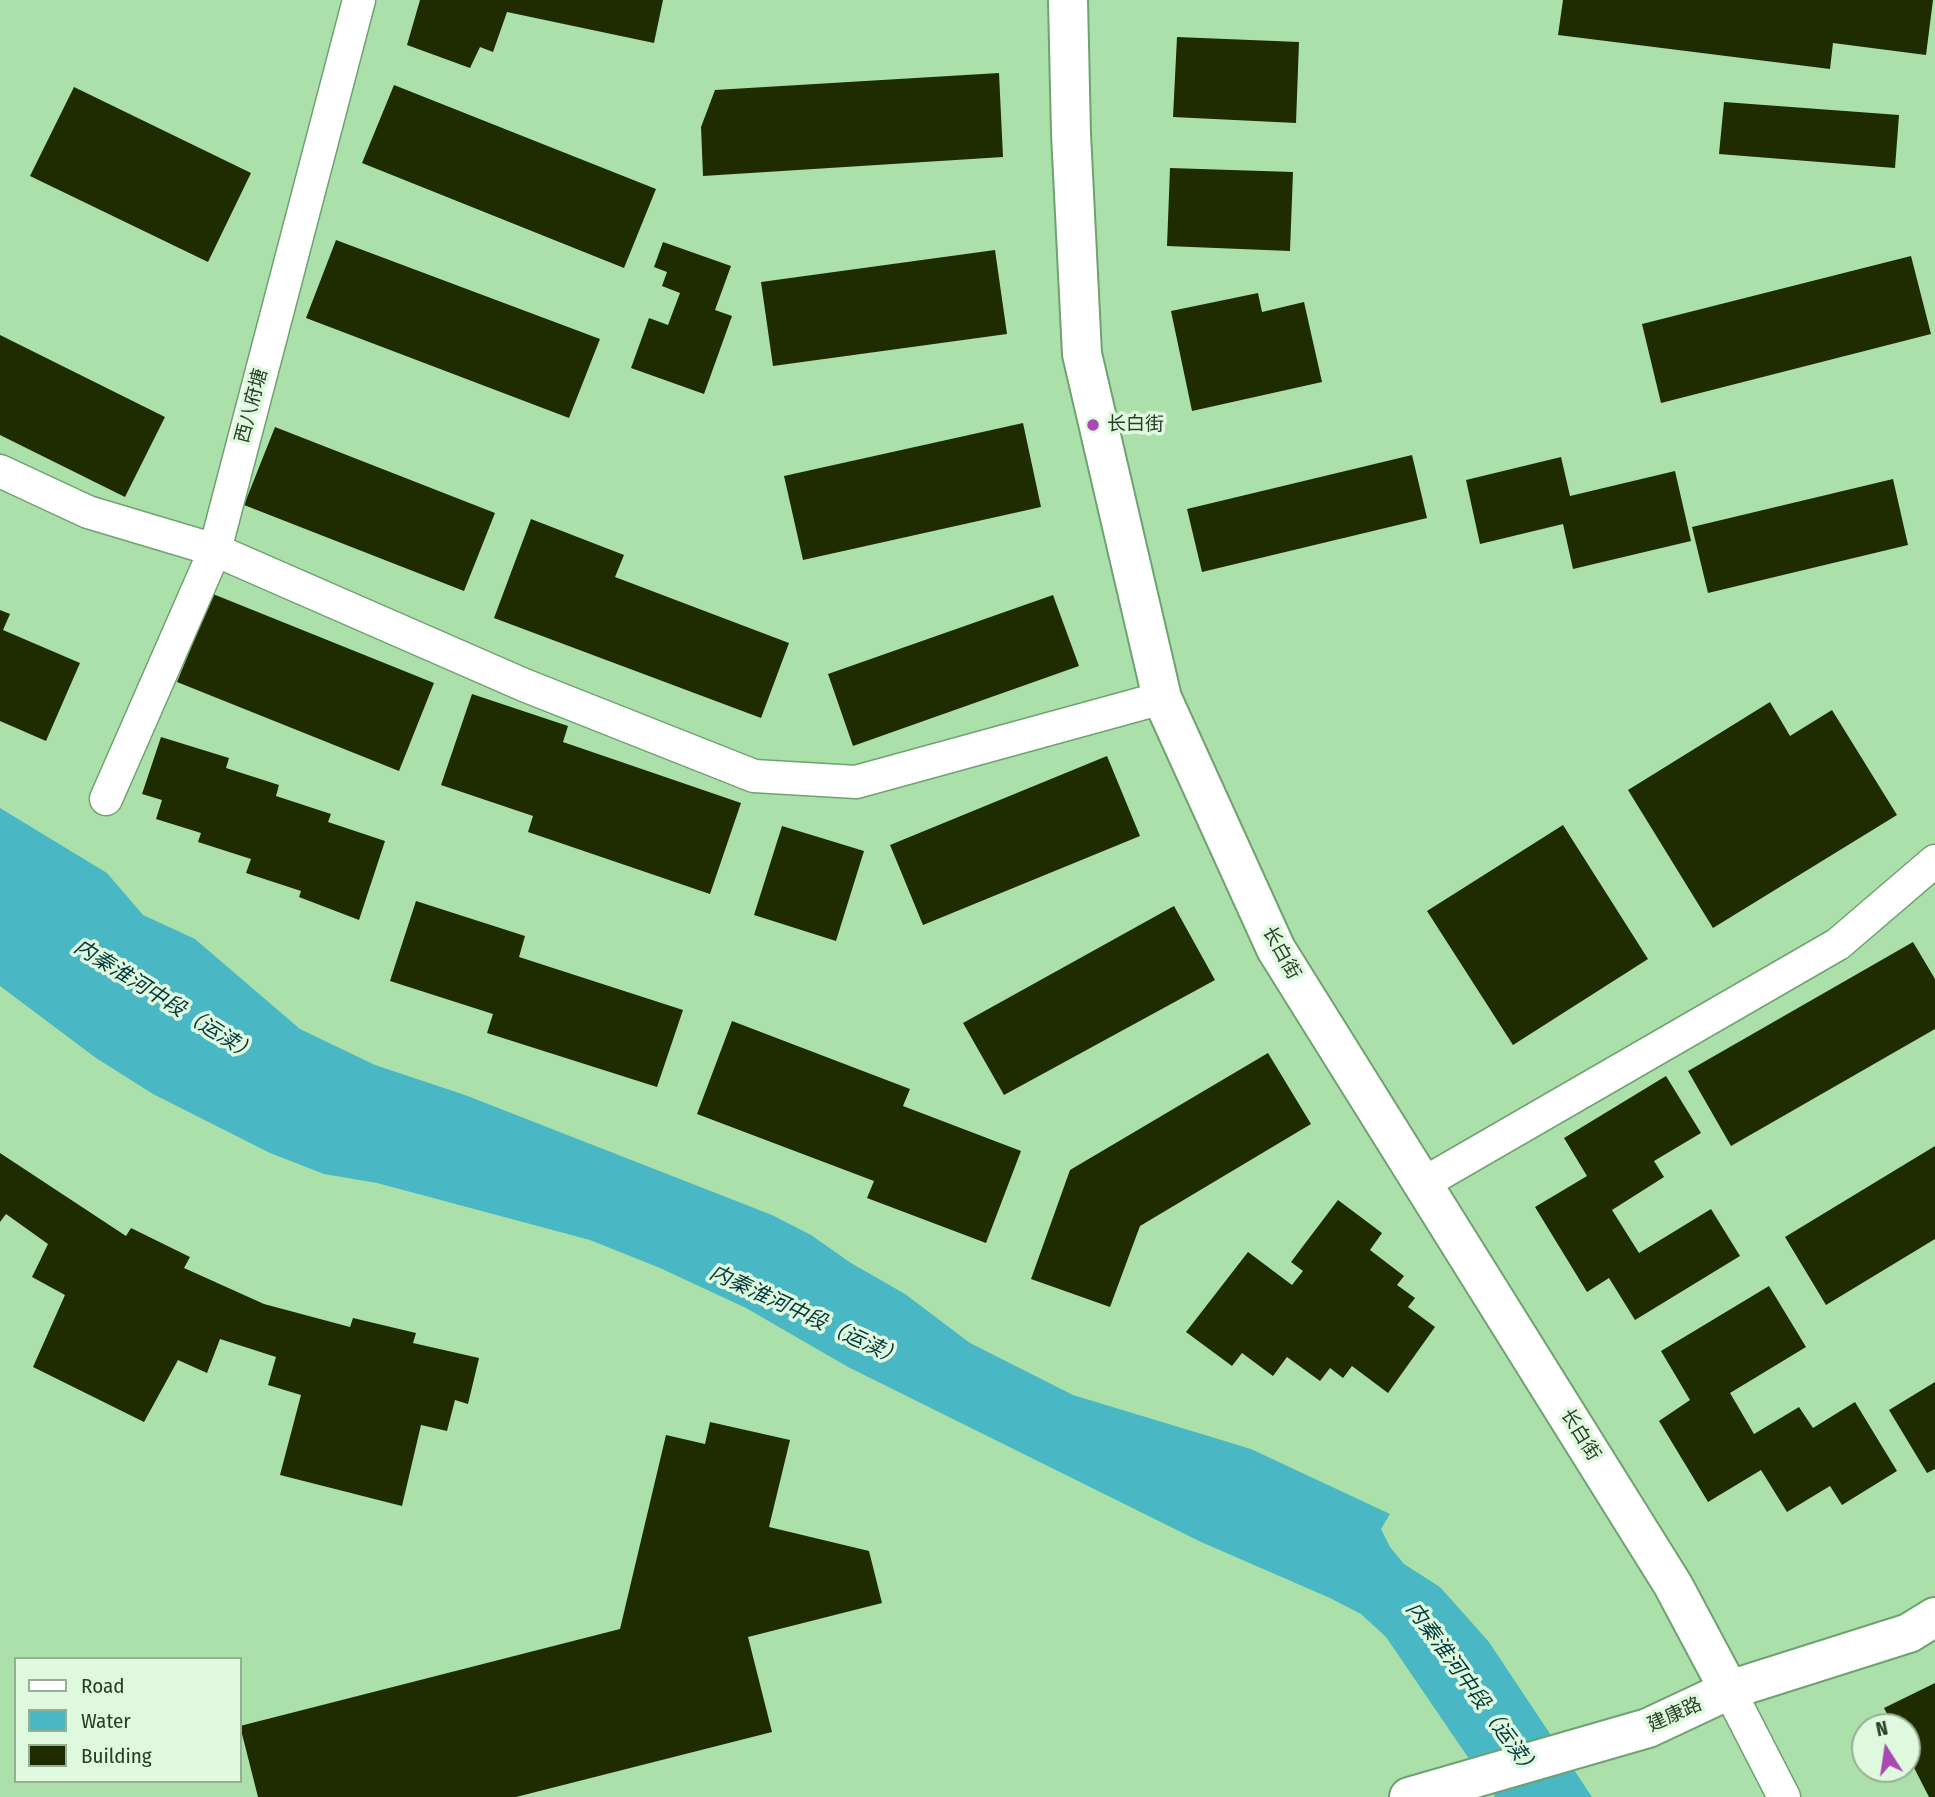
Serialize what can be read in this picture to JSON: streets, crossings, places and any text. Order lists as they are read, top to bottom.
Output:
{
  "streets": {
    "street": ["西八府塘", "长白街", "建康路"]
  },
  "crossings": [
    ["长白街", "建康路"]
  ],
  "water": ["内秦淮河中段（运渎）"],
  "places": ["长白街"],
  "legend": ["Road", "Water", "Building"],
  "north": "top"
}
